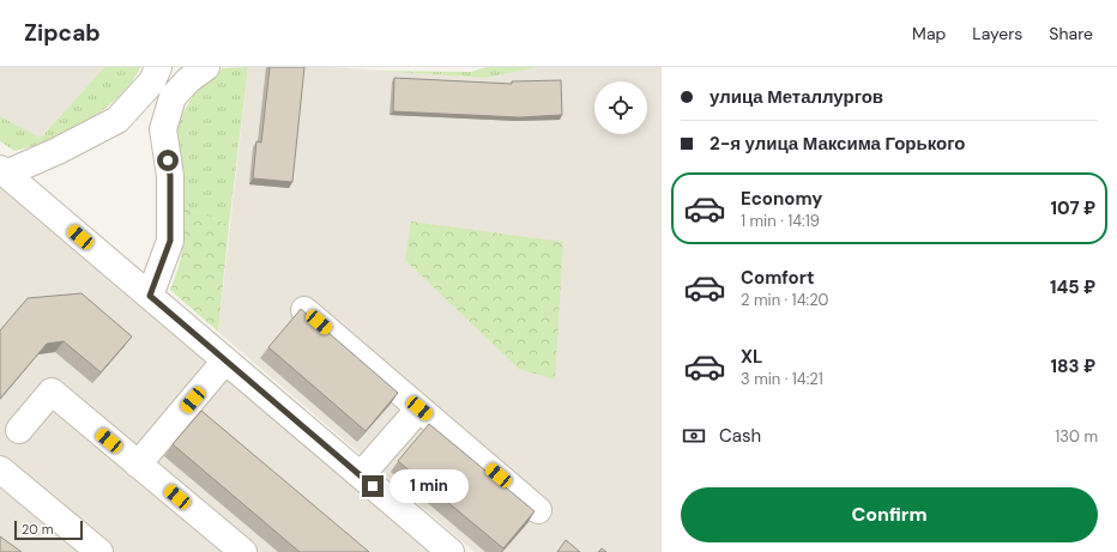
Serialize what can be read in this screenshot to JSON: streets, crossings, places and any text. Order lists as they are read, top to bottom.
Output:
{
  "scale_bar": "20 m",
  "page": {
    "header": "Zipcab",
    "nav": ["Map", "Layers", "Share"],
    "banner": ["улица Металлургов", "2-я улица Максима Горького"],
    "list": [
      {
        "name": "Economy",
        "note": "1 min · 14:19",
        "value": "107 ₽"
      },
      {
        "name": "Comfort",
        "note": "2 min · 14:20",
        "value": "145 ₽"
      },
      {
        "name": "XL",
        "note": "3 min · 14:21",
        "value": "183 ₽"
      }
    ],
    "pay": ["Cash", "130 m"],
    "bubble": "1 min",
    "buttons": "Confirm",
    "scale": "20 m"
  }
}
